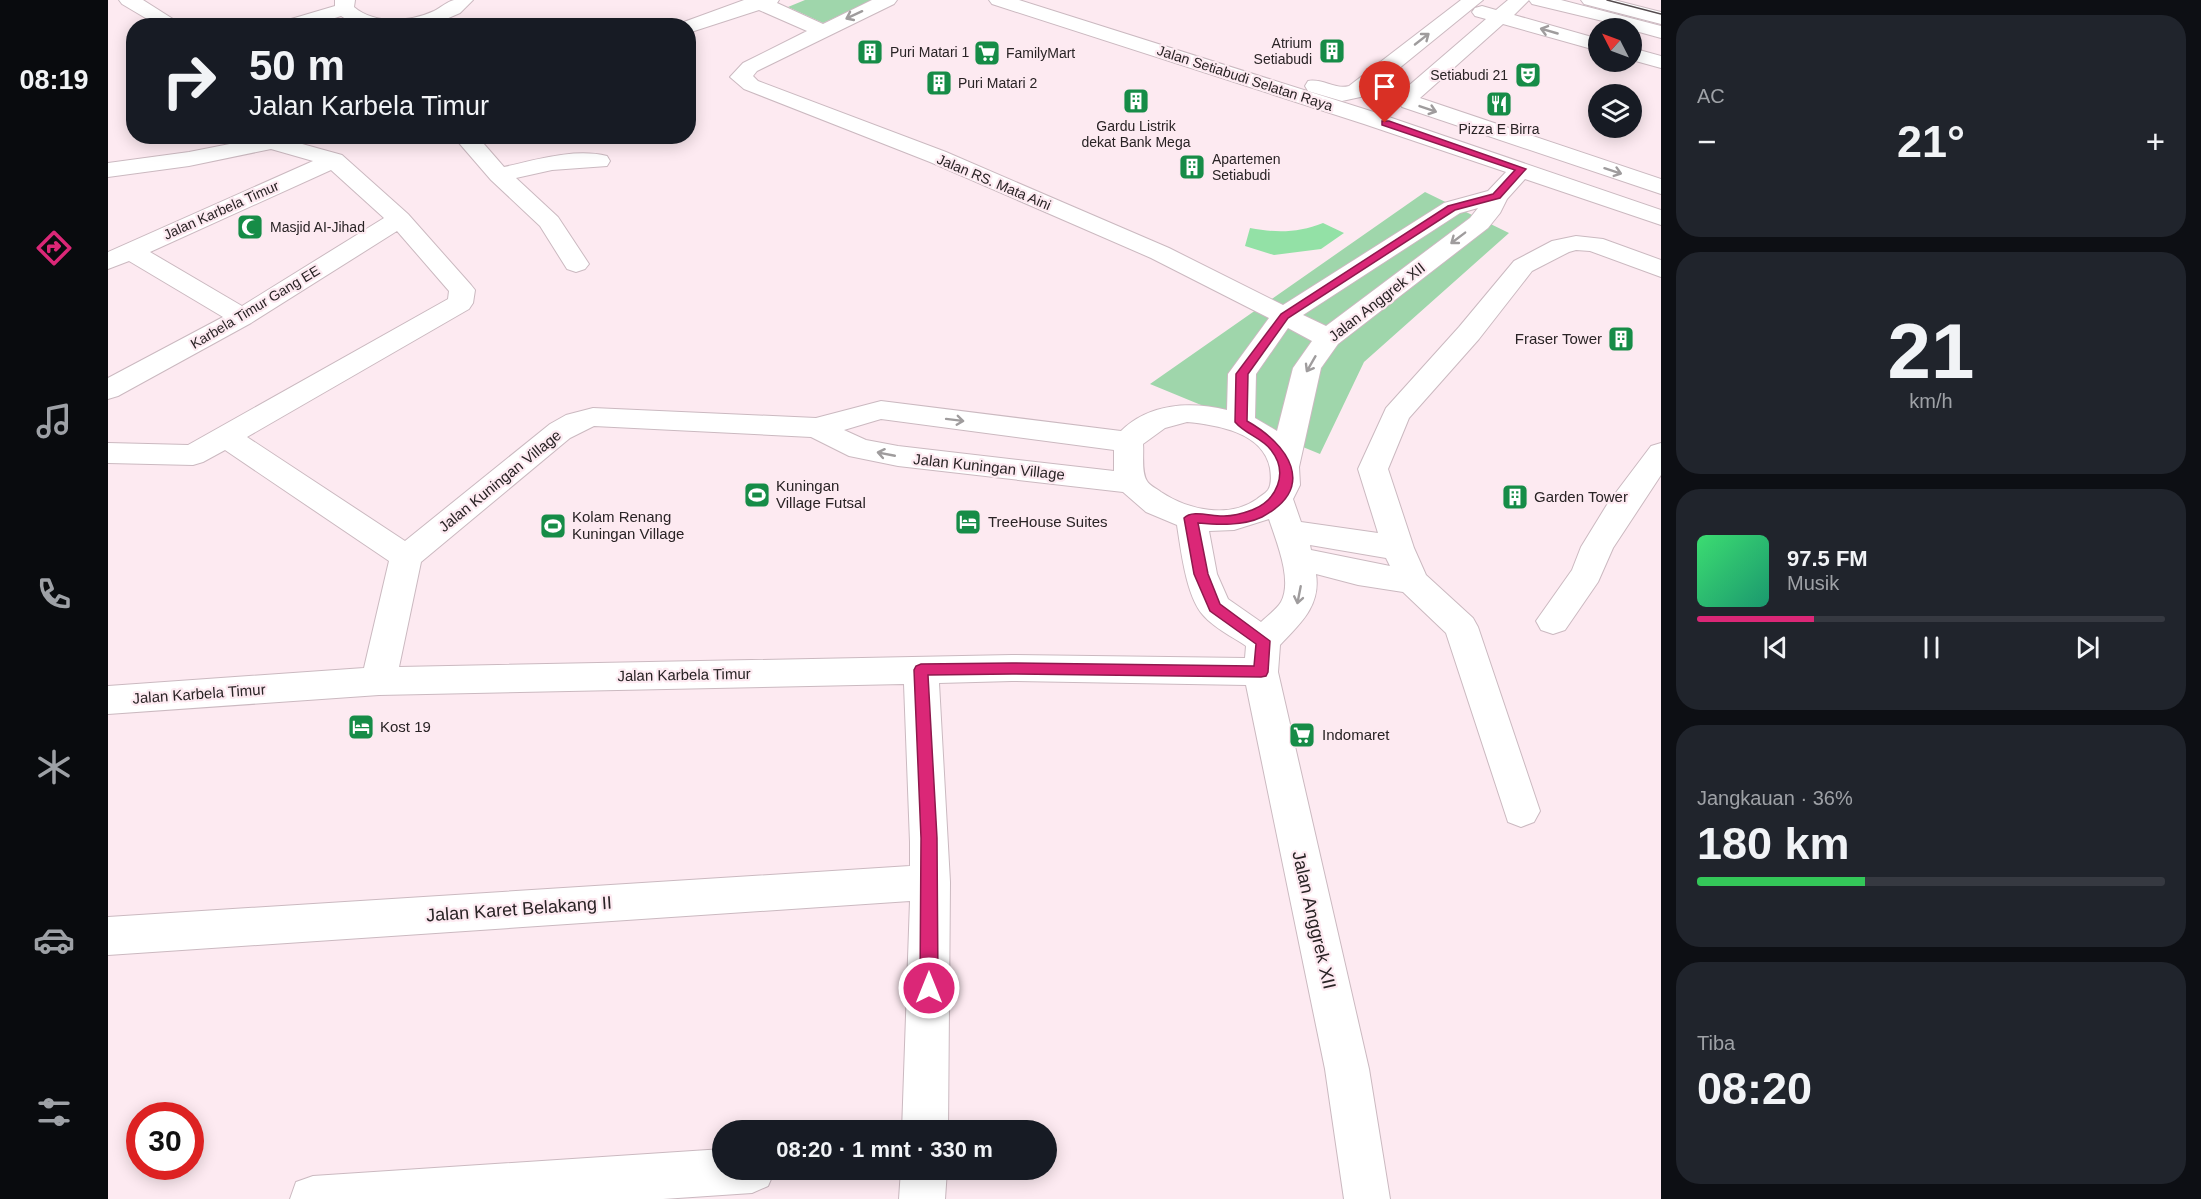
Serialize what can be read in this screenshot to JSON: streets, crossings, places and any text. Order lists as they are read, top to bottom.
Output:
{
  "streets": {
    "street": [
      "Jalan Setiabudi Selatan Raya",
      "Jalan RS. Mata Aini",
      "Jalan Karbela Timur",
      "Jalan Anggrek XII",
      "Karbela Timur Gang EE",
      "Jalan Kuningan Village",
      "Jalan Karet Belakang II"
    ]
  },
  "crossings": [
    ["Jalan Setiabudi Selatan Raya", "Jalan Anggrek XII"],
    ["Jalan RS. Mata Aini", "Jalan Anggrek XII"],
    ["Jalan Karbela Timur", "Jalan Anggrek XII"],
    ["Jalan Anggrek XII", "Jalan Kuningan Village"]
  ],
  "places": {
    "building": [
      "Atrium Setiabudi",
      "Puri Matari 1",
      "Puri Matari 2",
      "Gardu Listrik dekat Bank Mega",
      "Apartemen Setiabudi",
      "Fraser Tower",
      "Garden Tower"
    ],
    "supermarket": ["FamilyMart", "Indomaret"],
    "theatre": ["Setiabudi 21"],
    "restaurant": ["Pizza E Birra"],
    "mosque": ["Masjid AI-Jihad"],
    "sports": ["Kuningan Village Futsal", "Kolam Renang Kuningan Village"],
    "hotel": ["TreeHouse Suites", "Kost 19"]
  },
  "north": "top left",
  "page": {
    "tabs": "08:19",
    "tile": [
      "AC",
      ["21", "km/h"],
      ["Jangkauan · 36%", "180 km"],
      ["Tiba", "08:20"]
    ],
    "turn": ["50 m", "Jalan Karbela Timur"],
    "heat": ["−", "21°", "+"],
    "song": ["97.5 FM", "Musik"],
    "limit": "30",
    "trip": "08:20 · 1 mnt · 330 m"
  }
}
